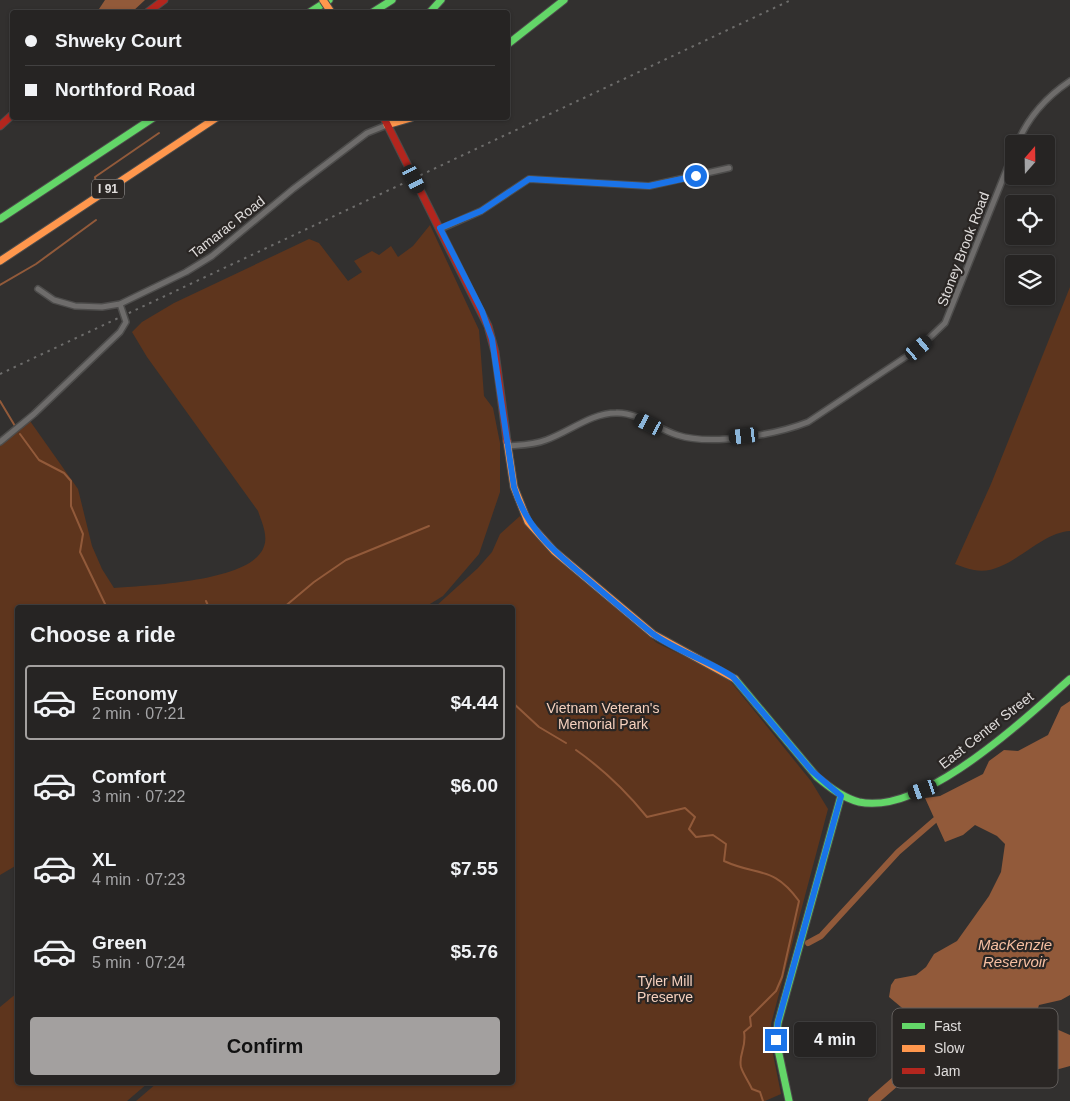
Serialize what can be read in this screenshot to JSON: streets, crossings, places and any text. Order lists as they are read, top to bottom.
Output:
{
  "streets": {
    "main road": ["I 91", "East Center Street"],
    "street": ["Tamarac Road", "Stoney Brook Road"]
  },
  "crossings": [
    ["Tamarac Road", "East Center Street"],
    ["Stoney Brook Road", "East Center Street"]
  ],
  "water": ["MacKenzie Reservoir"],
  "parks": ["Vietnam Veteran's Memorial Park", "Tyler Mill Preserve"],
  "legend": ["Fast", "Slow", "Jam"],
  "north": "top",
  "page": {
    "banner": ["Shweky Court", "Northford Road"],
    "heading": "Choose a ride",
    "list": [
      {
        "name": "Economy",
        "note": "2 min · 07:21",
        "value": "$4.44"
      },
      {
        "name": "Comfort",
        "note": "3 min · 07:22",
        "value": "$6.00"
      },
      {
        "name": "XL",
        "note": "4 min · 07:23",
        "value": "$7.55"
      },
      {
        "name": "Green",
        "note": "5 min · 07:24",
        "value": "$5.76"
      }
    ],
    "buttons": "Confirm",
    "bubble": "4 min"
  }
}
